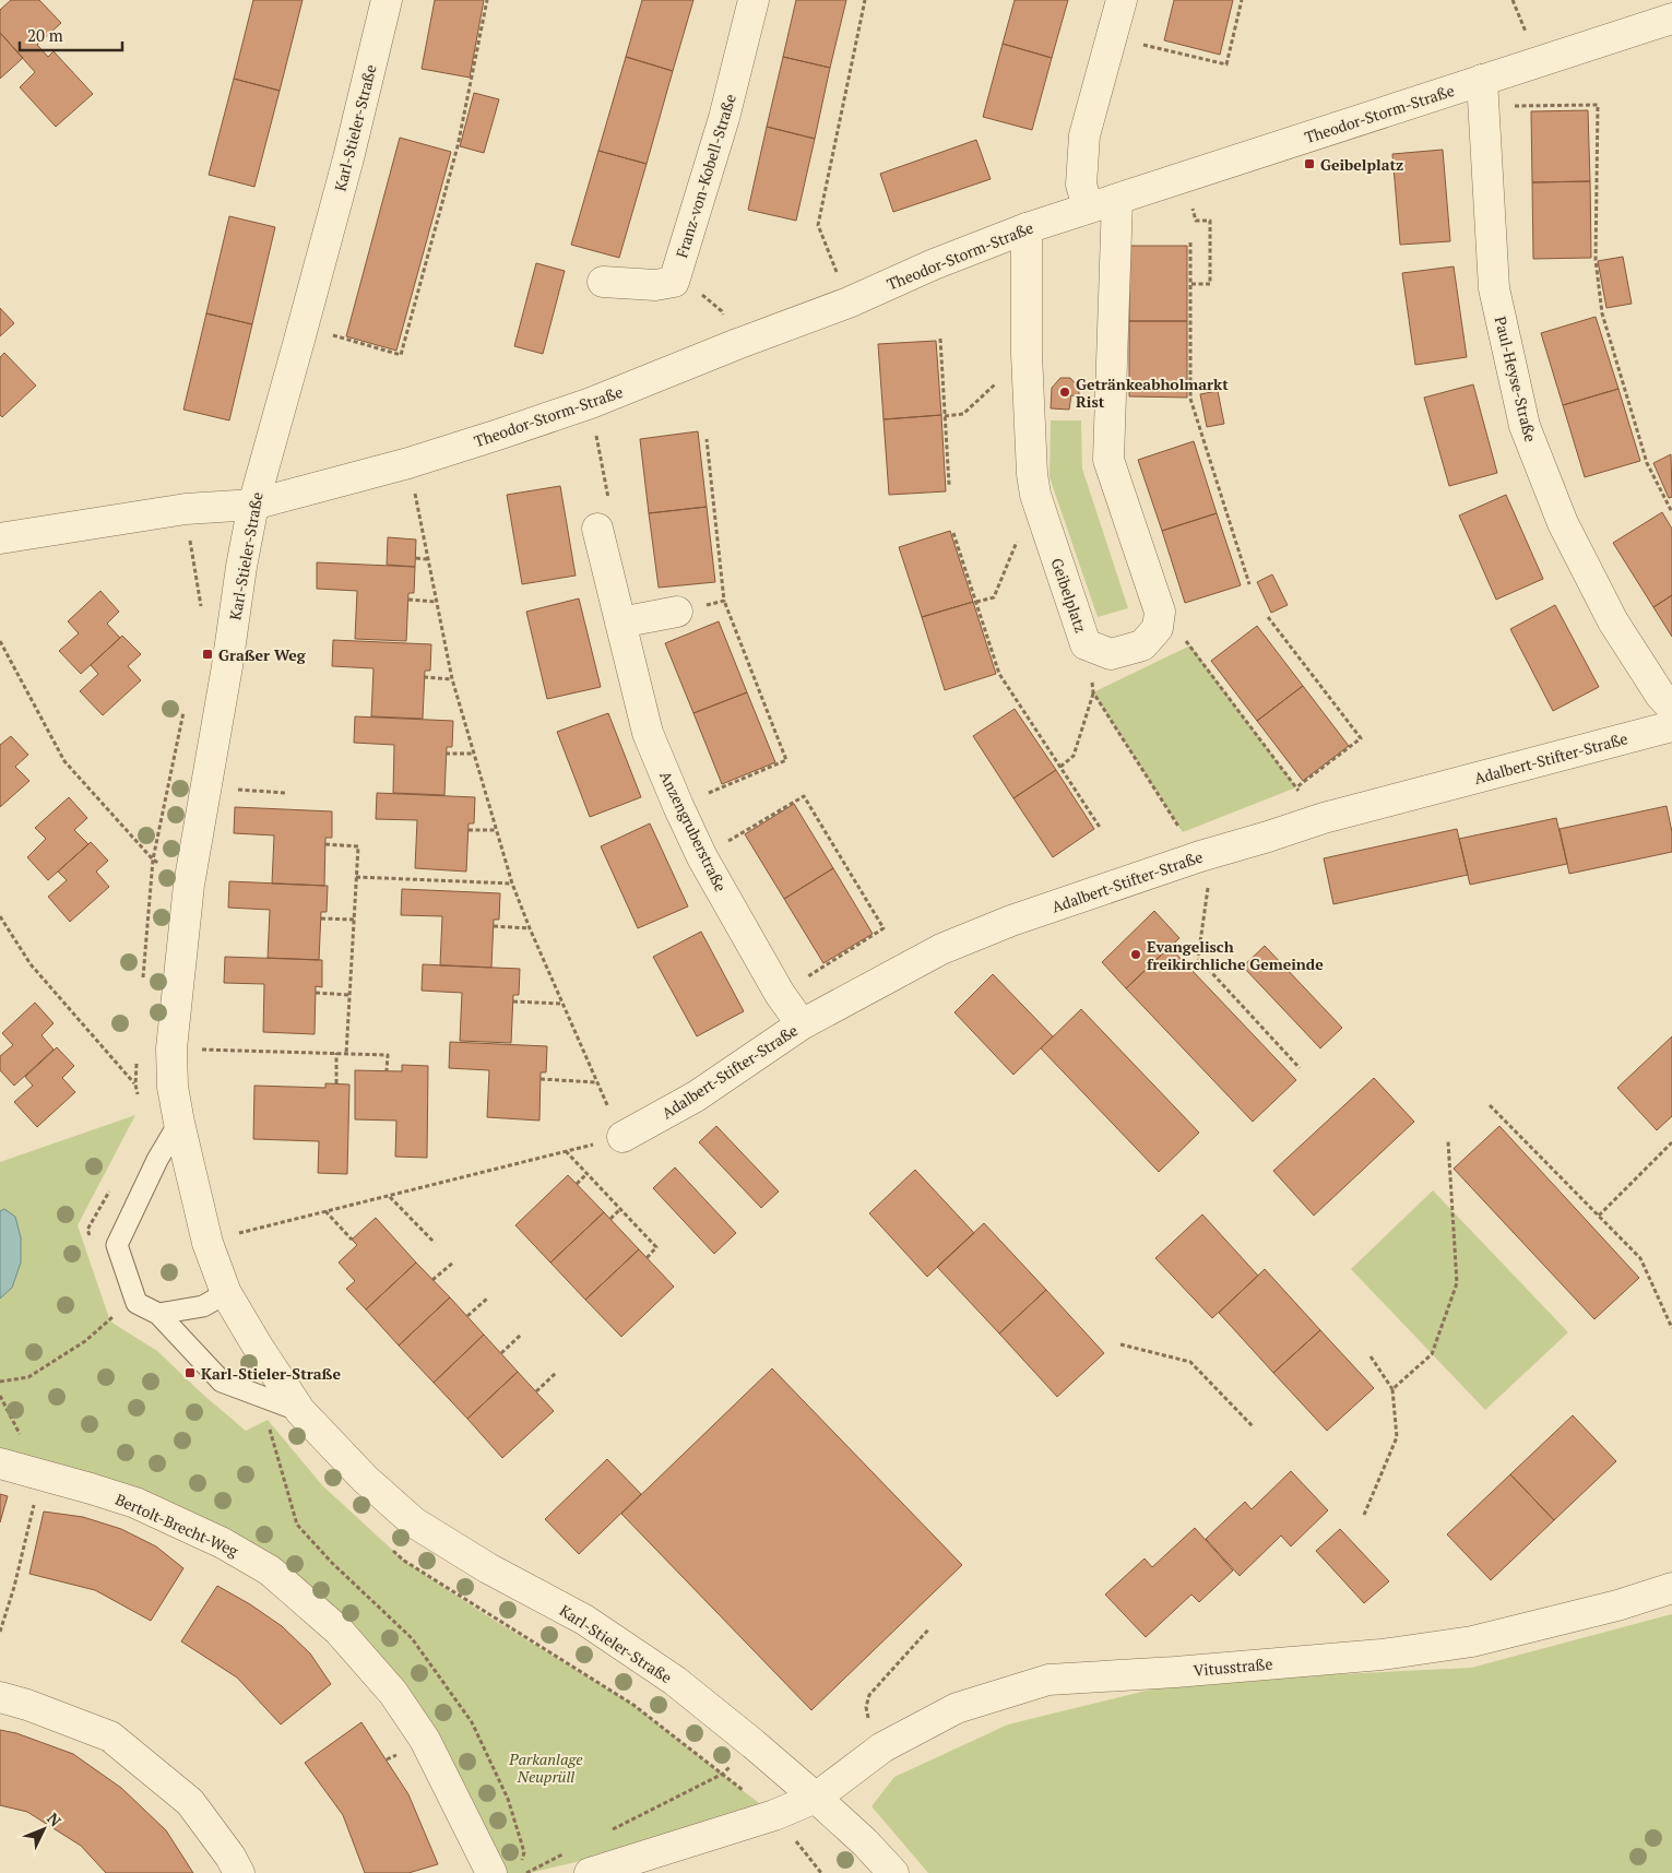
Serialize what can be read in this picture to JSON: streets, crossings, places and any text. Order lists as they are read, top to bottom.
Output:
{
  "streets": {
    "street": [
      "Theodor-Storm-Straße",
      "Karl-Stieler-Straße",
      "Franz-von-Kobell-Straße",
      "Paul-Heyse-Straße",
      "Geibelplatz",
      "Adalbert-Stifter-Straße",
      "Anzengruberstraße",
      "Bertolt-Brecht-Weg",
      "Vitusstraße"
    ]
  },
  "crossings": [
    ["Theodor-Storm-Straße", "Karl-Stieler-Straße"],
    ["Theodor-Storm-Straße", "Paul-Heyse-Straße"],
    ["Theodor-Storm-Straße", "Geibelplatz"],
    ["Karl-Stieler-Straße", "Vitusstraße"],
    ["Adalbert-Stifter-Straße", "Anzengruberstraße"]
  ],
  "parks": ["Parkanlage Neuprüll"],
  "places": {
    "transit": ["Geibelplatz", "Graßer Weg", "Karl-Stieler-Straße"],
    "other": ["Getränkeabholmarkt Rist", "Evangelisch freikirchliche Gemeinde"]
  },
  "scale_bar": "20 m",
  "north": "top right"
}
